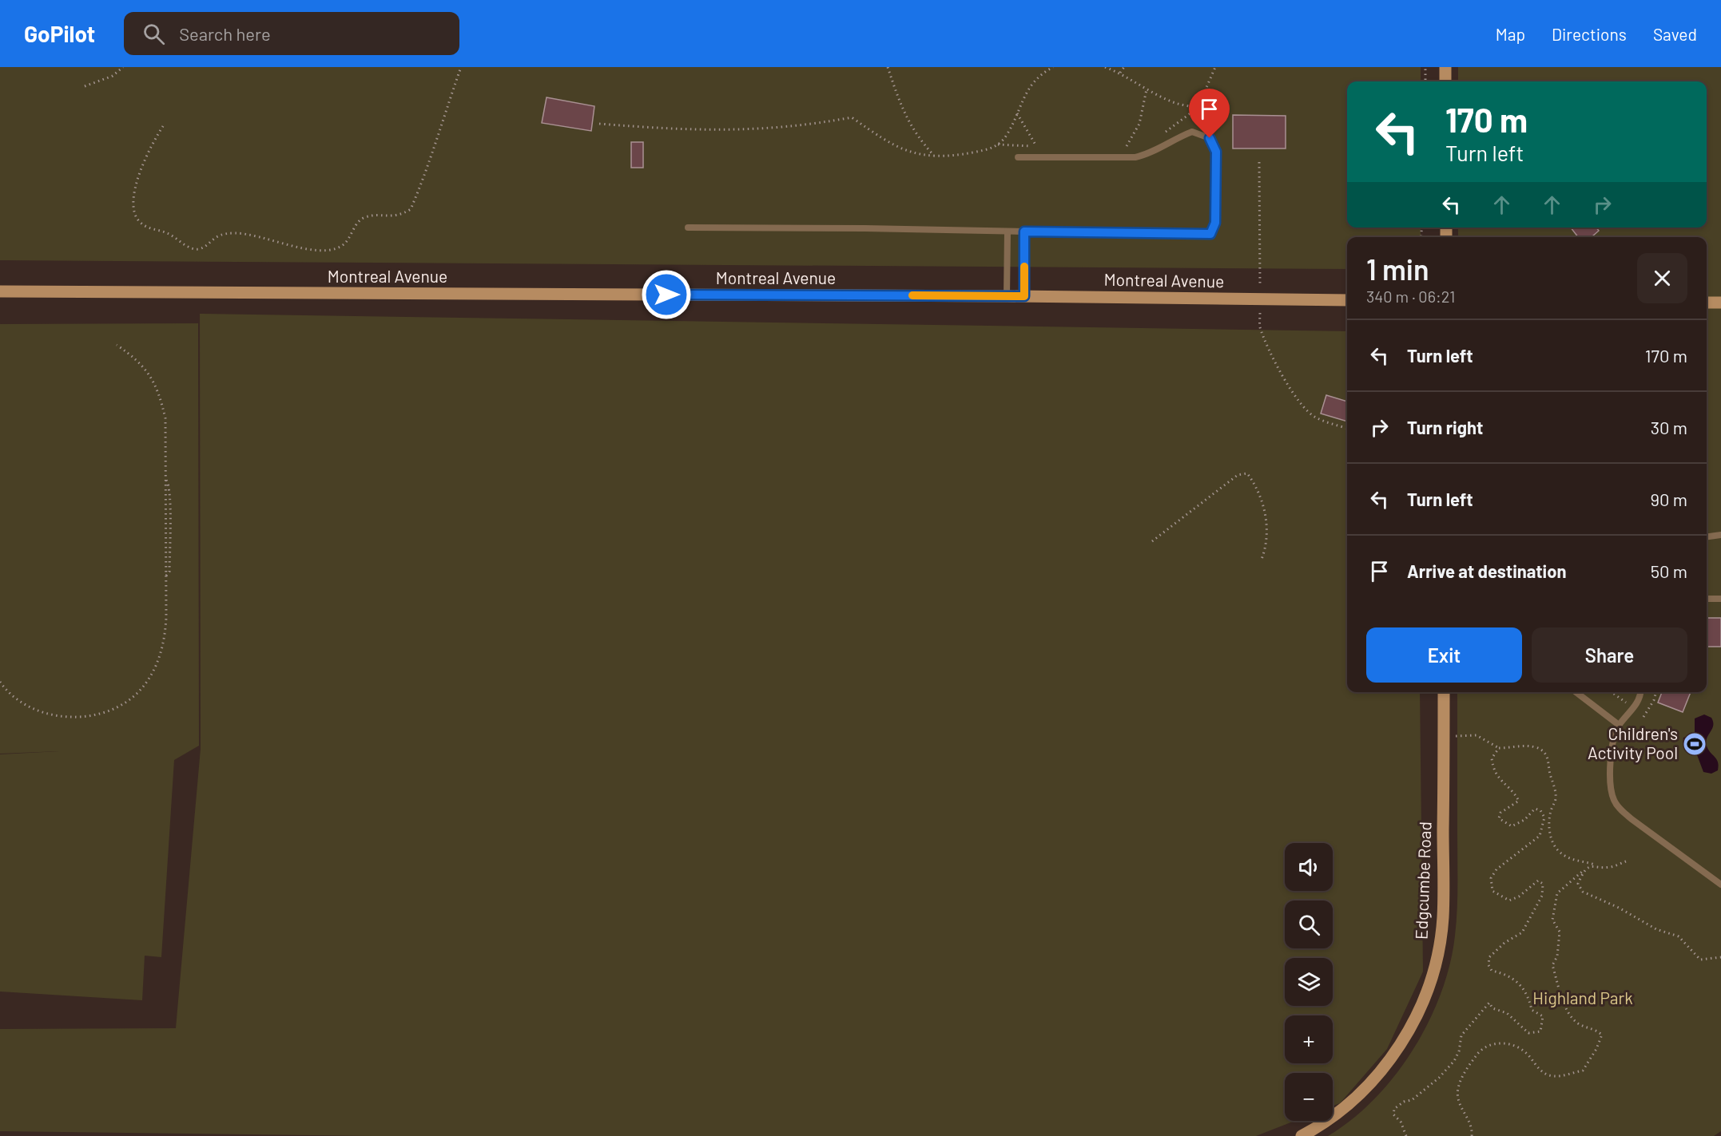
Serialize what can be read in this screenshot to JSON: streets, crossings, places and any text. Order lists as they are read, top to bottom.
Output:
{
  "streets": {
    "main road": ["Montreal Avenue", "Edgcumbe Road"]
  },
  "parks": ["Highland Park"],
  "places": {
    "sports": ["Children's Activity Pool"]
  },
  "page": {
    "header": "GoPilot",
    "search": "Search here",
    "nav": ["Map", "Directions", "Saved"],
    "turn": ["170 m", "Turn left"],
    "heading": ["1 min", "340 m · 06:21"],
    "list": [
      {
        "name": "Turn left",
        "value": "170 m"
      },
      {
        "name": "Turn right",
        "value": "30 m"
      },
      {
        "name": "Turn left",
        "value": "90 m"
      },
      {
        "name": "Arrive at destination",
        "value": "50 m"
      }
    ],
    "buttons": ["Exit", "Share"],
    "map_buttons": ["+", "−"]
  }
}
